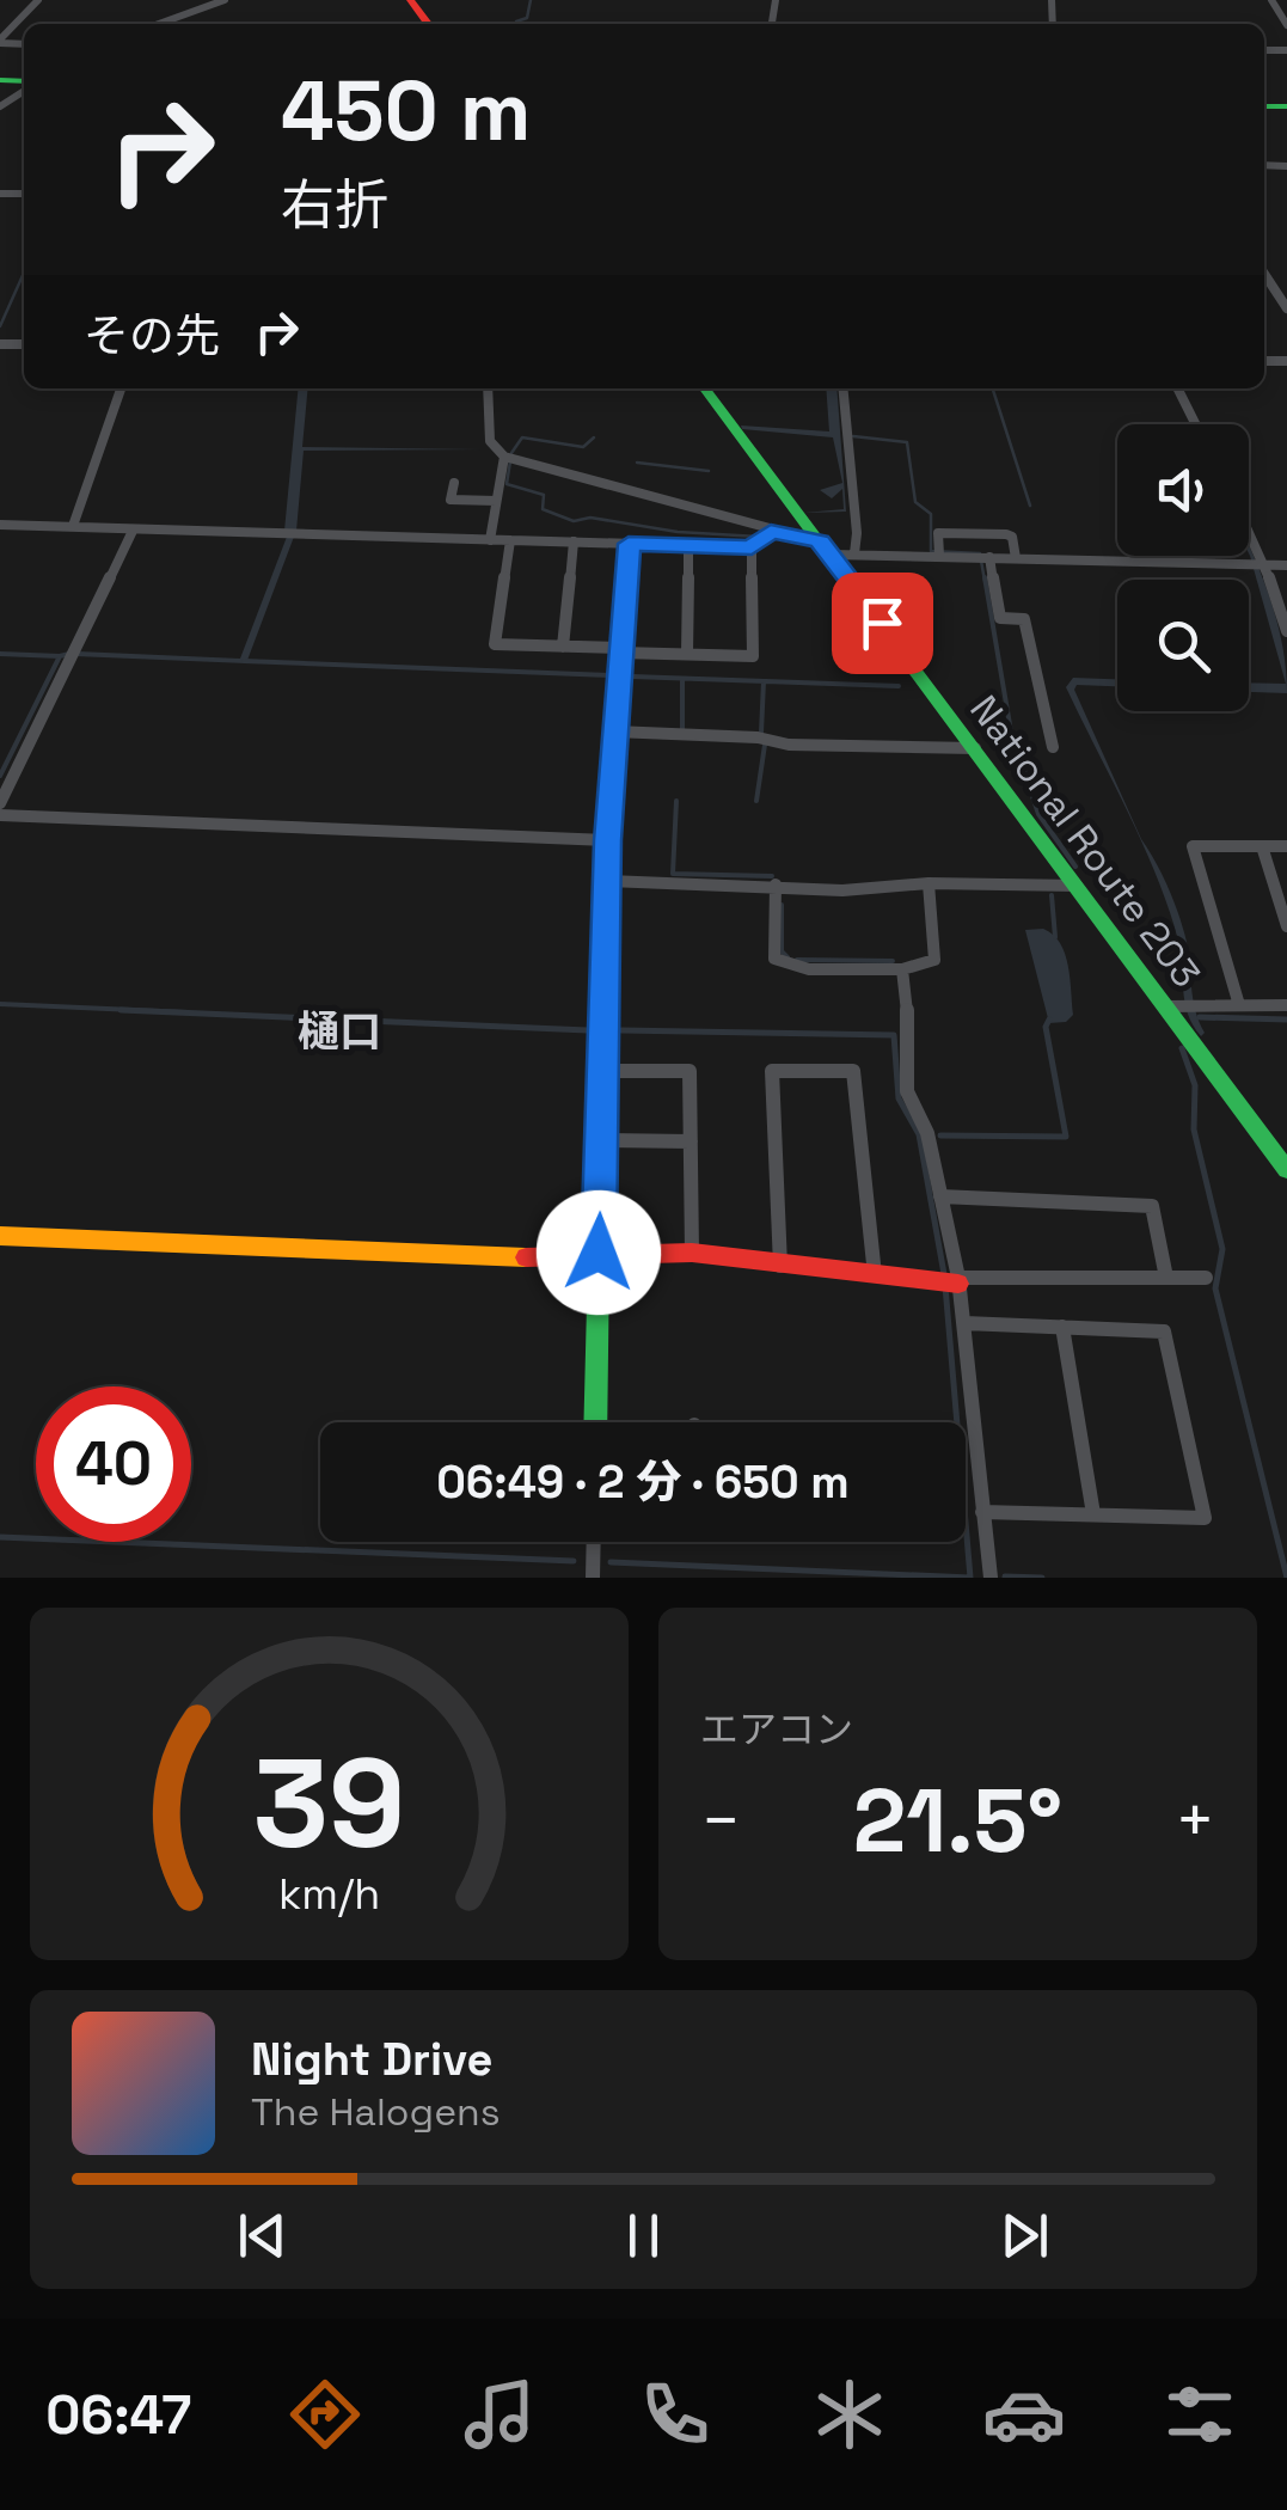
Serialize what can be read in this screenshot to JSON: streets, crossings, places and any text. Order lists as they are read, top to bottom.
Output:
{
  "streets": {
    "main road": ["National Route 203"]
  },
  "districts": ["樋口"],
  "page": {
    "turn": ["450 m", "右折"],
    "then": "その先",
    "limit": "40",
    "trip": "06:49 · 2 分 · 650 m",
    "tile": "エアコン",
    "heat": ["−", "21.5°", "+"],
    "song": ["Night Drive", "The Halogens"],
    "tabs": "06:47",
    "gauge": ["39", "km/h"]
  }
}
